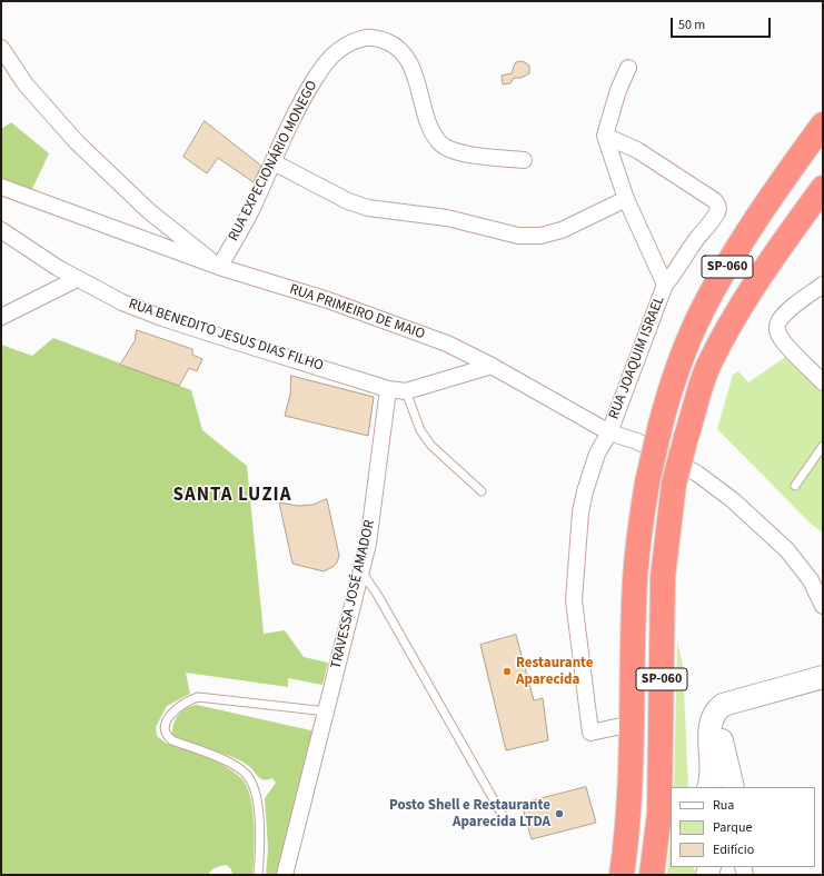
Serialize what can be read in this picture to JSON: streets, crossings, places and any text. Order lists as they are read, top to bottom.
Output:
{
  "streets": {
    "highway": ["SP-060"],
    "street": [
      "RUA EXPECIONÁRIO MONEGO",
      "RUA PRIMEIRO DE MAIO",
      "RUA BENEDITO JESUS DIAS FILHO",
      "RUA JOAQUIM ISRAEL",
      "TRAVESSA JOSÉ AMADOR"
    ]
  },
  "crossings": [
    ["RUA EXPECIONÁRIO MONEGO", "RUA PRIMEIRO DE MAIO"],
    ["SP-060", "RUA JOAQUIM ISRAEL"],
    ["RUA PRIMEIRO DE MAIO", "RUA JOAQUIM ISRAEL"],
    ["RUA BENEDITO JESUS DIAS FILHO", "TRAVESSA JOSÉ AMADOR"]
  ],
  "districts": ["SANTA LUZIA"],
  "places": ["Restaurante Aparecida", "Posto Shell e Restaurante Aparecida LTDA"],
  "legend": ["Rua", "Parque", "Edifício"],
  "scale_bar": "50 m"
}
